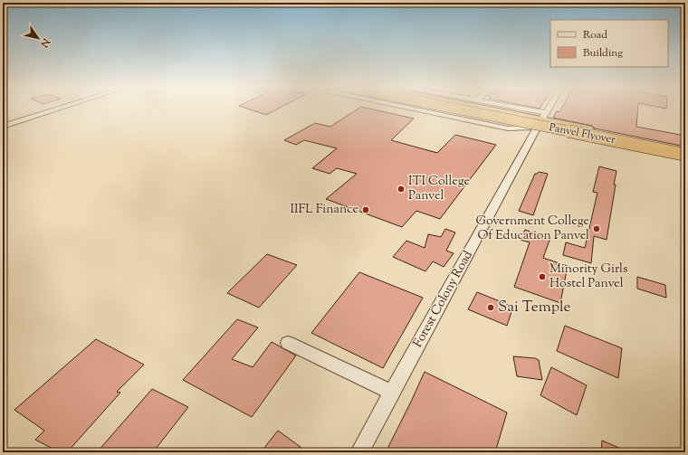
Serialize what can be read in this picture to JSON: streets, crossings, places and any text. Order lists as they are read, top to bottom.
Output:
{
  "streets": {
    "highway": ["Panvel Flyover"],
    "street": ["Forest Colony Road"]
  },
  "places": [
    "ITI College Panvel",
    "IIFL Finance",
    "Government College Of Education Panvel",
    "Minority Girls Hostel Panvel",
    "Sai Temple"
  ],
  "legend": ["Road", "Building"],
  "north": "bottom right"
}
